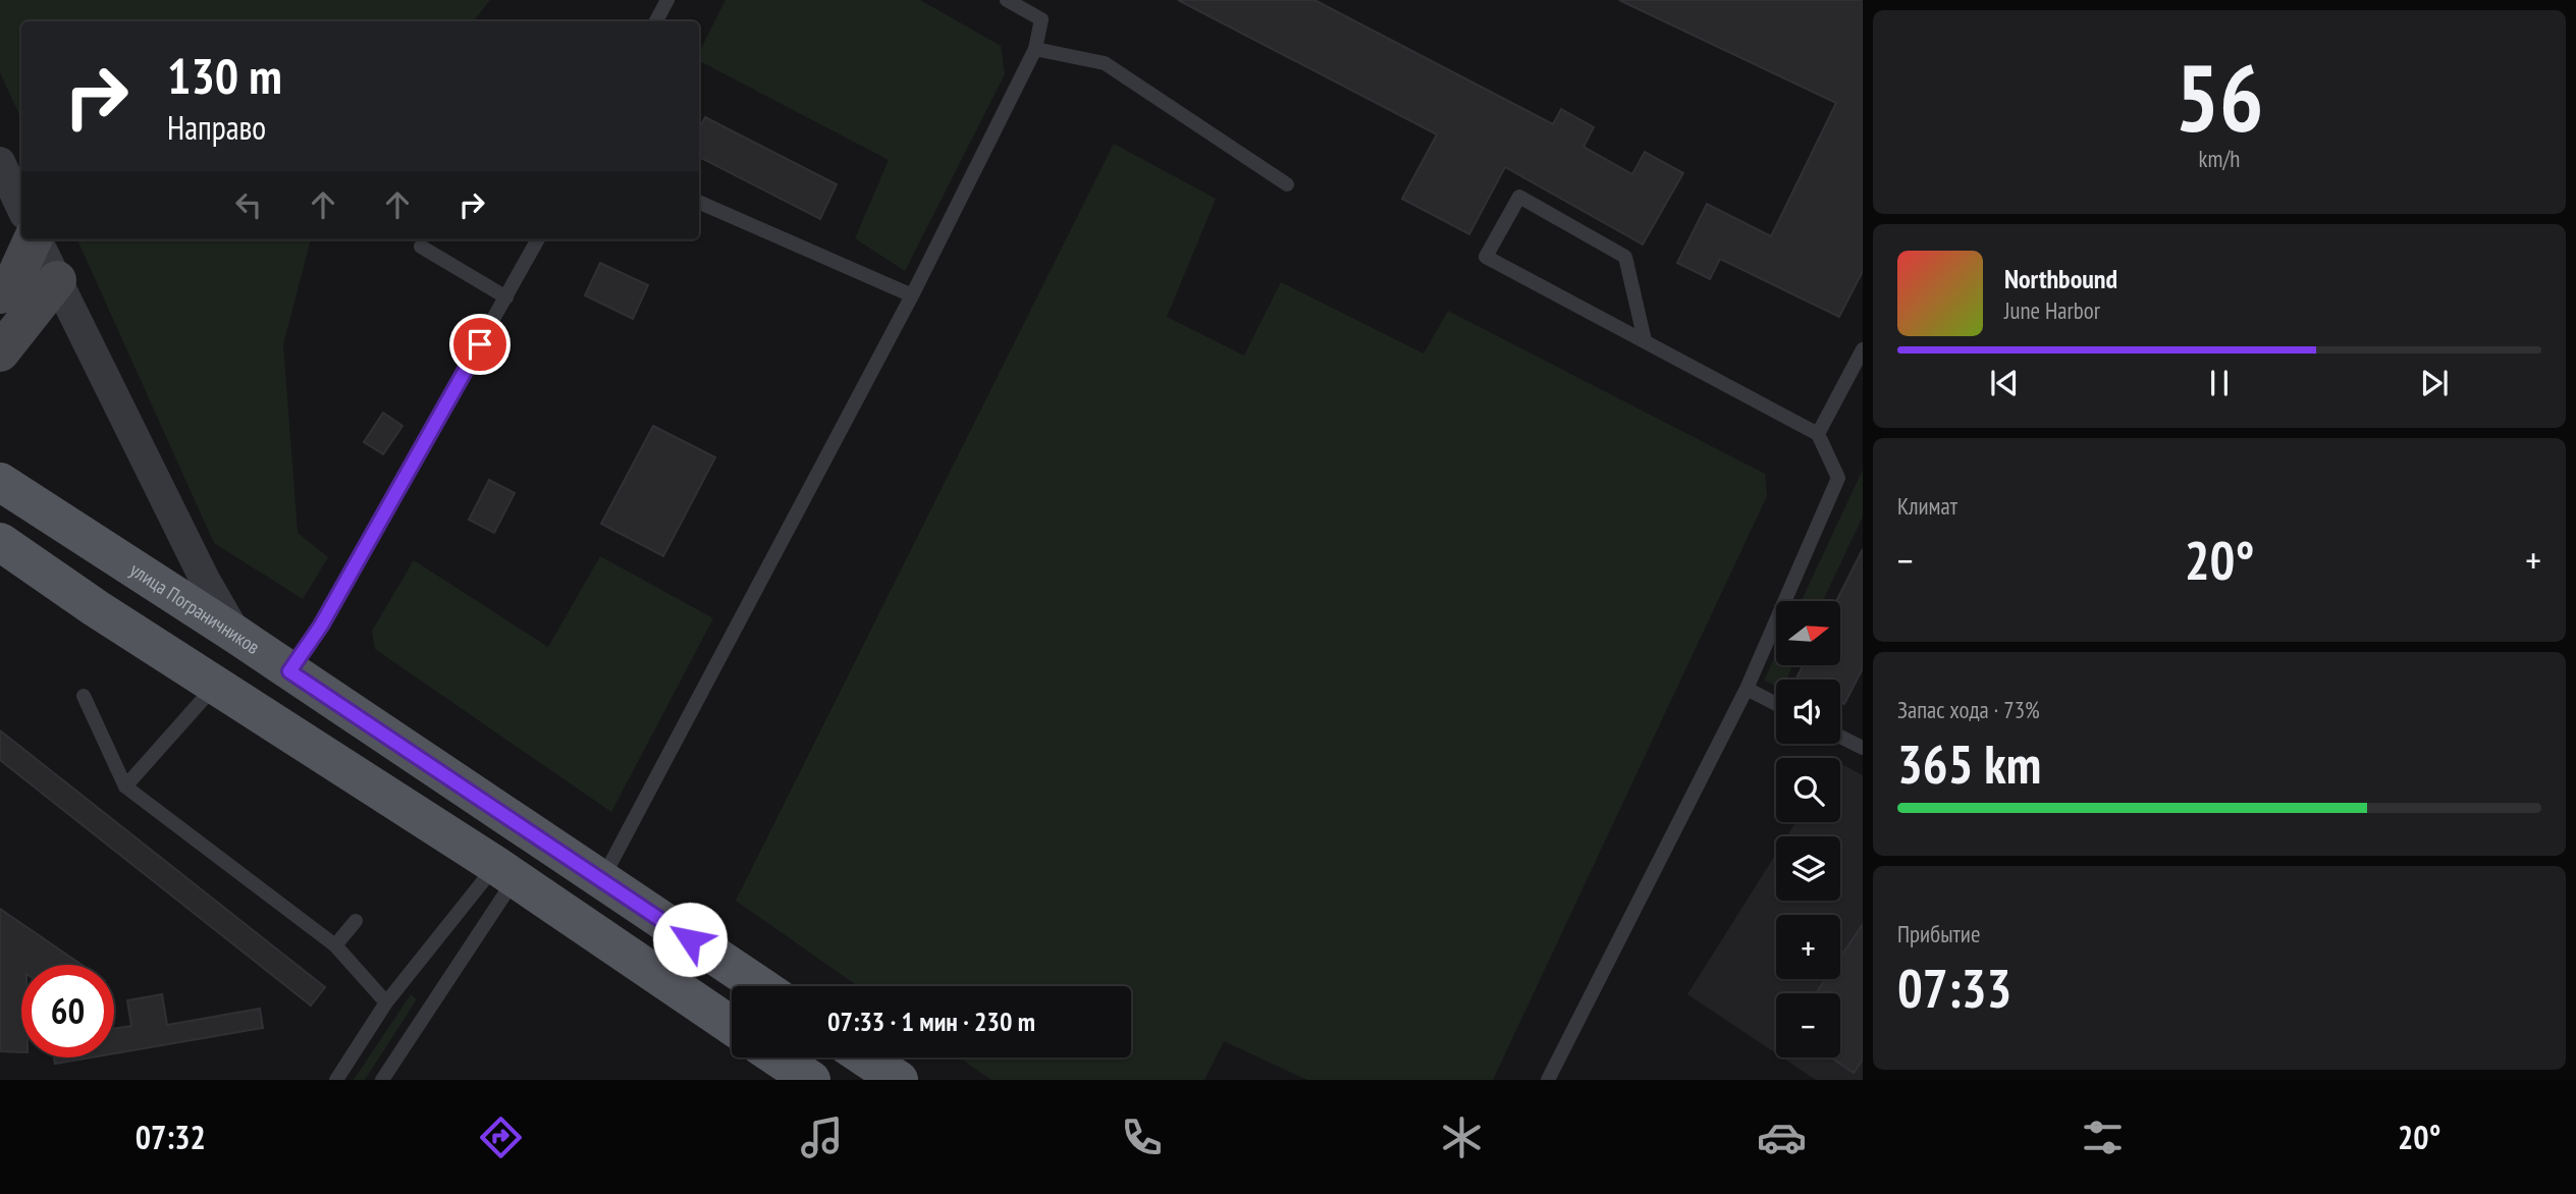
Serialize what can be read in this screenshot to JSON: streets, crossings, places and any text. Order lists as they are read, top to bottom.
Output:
{
  "streets": {
    "main road": ["улица Пограничников"]
  },
  "north": "right",
  "page": {
    "tile": [
      ["56", "km/h"],
      "Климат",
      ["Запас хода · 73%", "365 km"],
      ["Прибытие", "07:33"]
    ],
    "turn": ["130 m", "Направо"],
    "song": ["Northbound", "June Harbor"],
    "heat": ["−", "20°", "+"],
    "map_buttons": ["+", "−"],
    "limit": "60",
    "trip": "07:33 · 1 мин · 230 m",
    "tabs": ["07:32", "20°"]
  }
}
